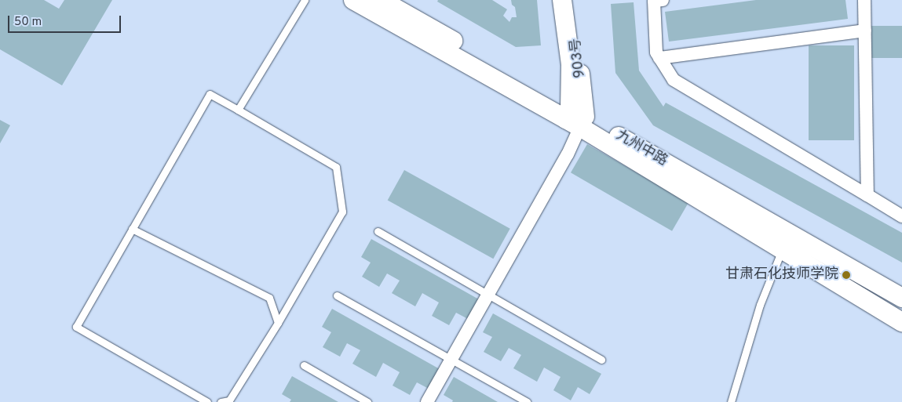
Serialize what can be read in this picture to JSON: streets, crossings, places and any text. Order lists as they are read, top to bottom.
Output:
{
  "streets": {
    "street": ["903号", "九州中路"]
  },
  "crossings": [
    ["903号", "九州中路"]
  ],
  "places": ["甘肃石化技师学院"],
  "scale_bar": "50 m"
}
